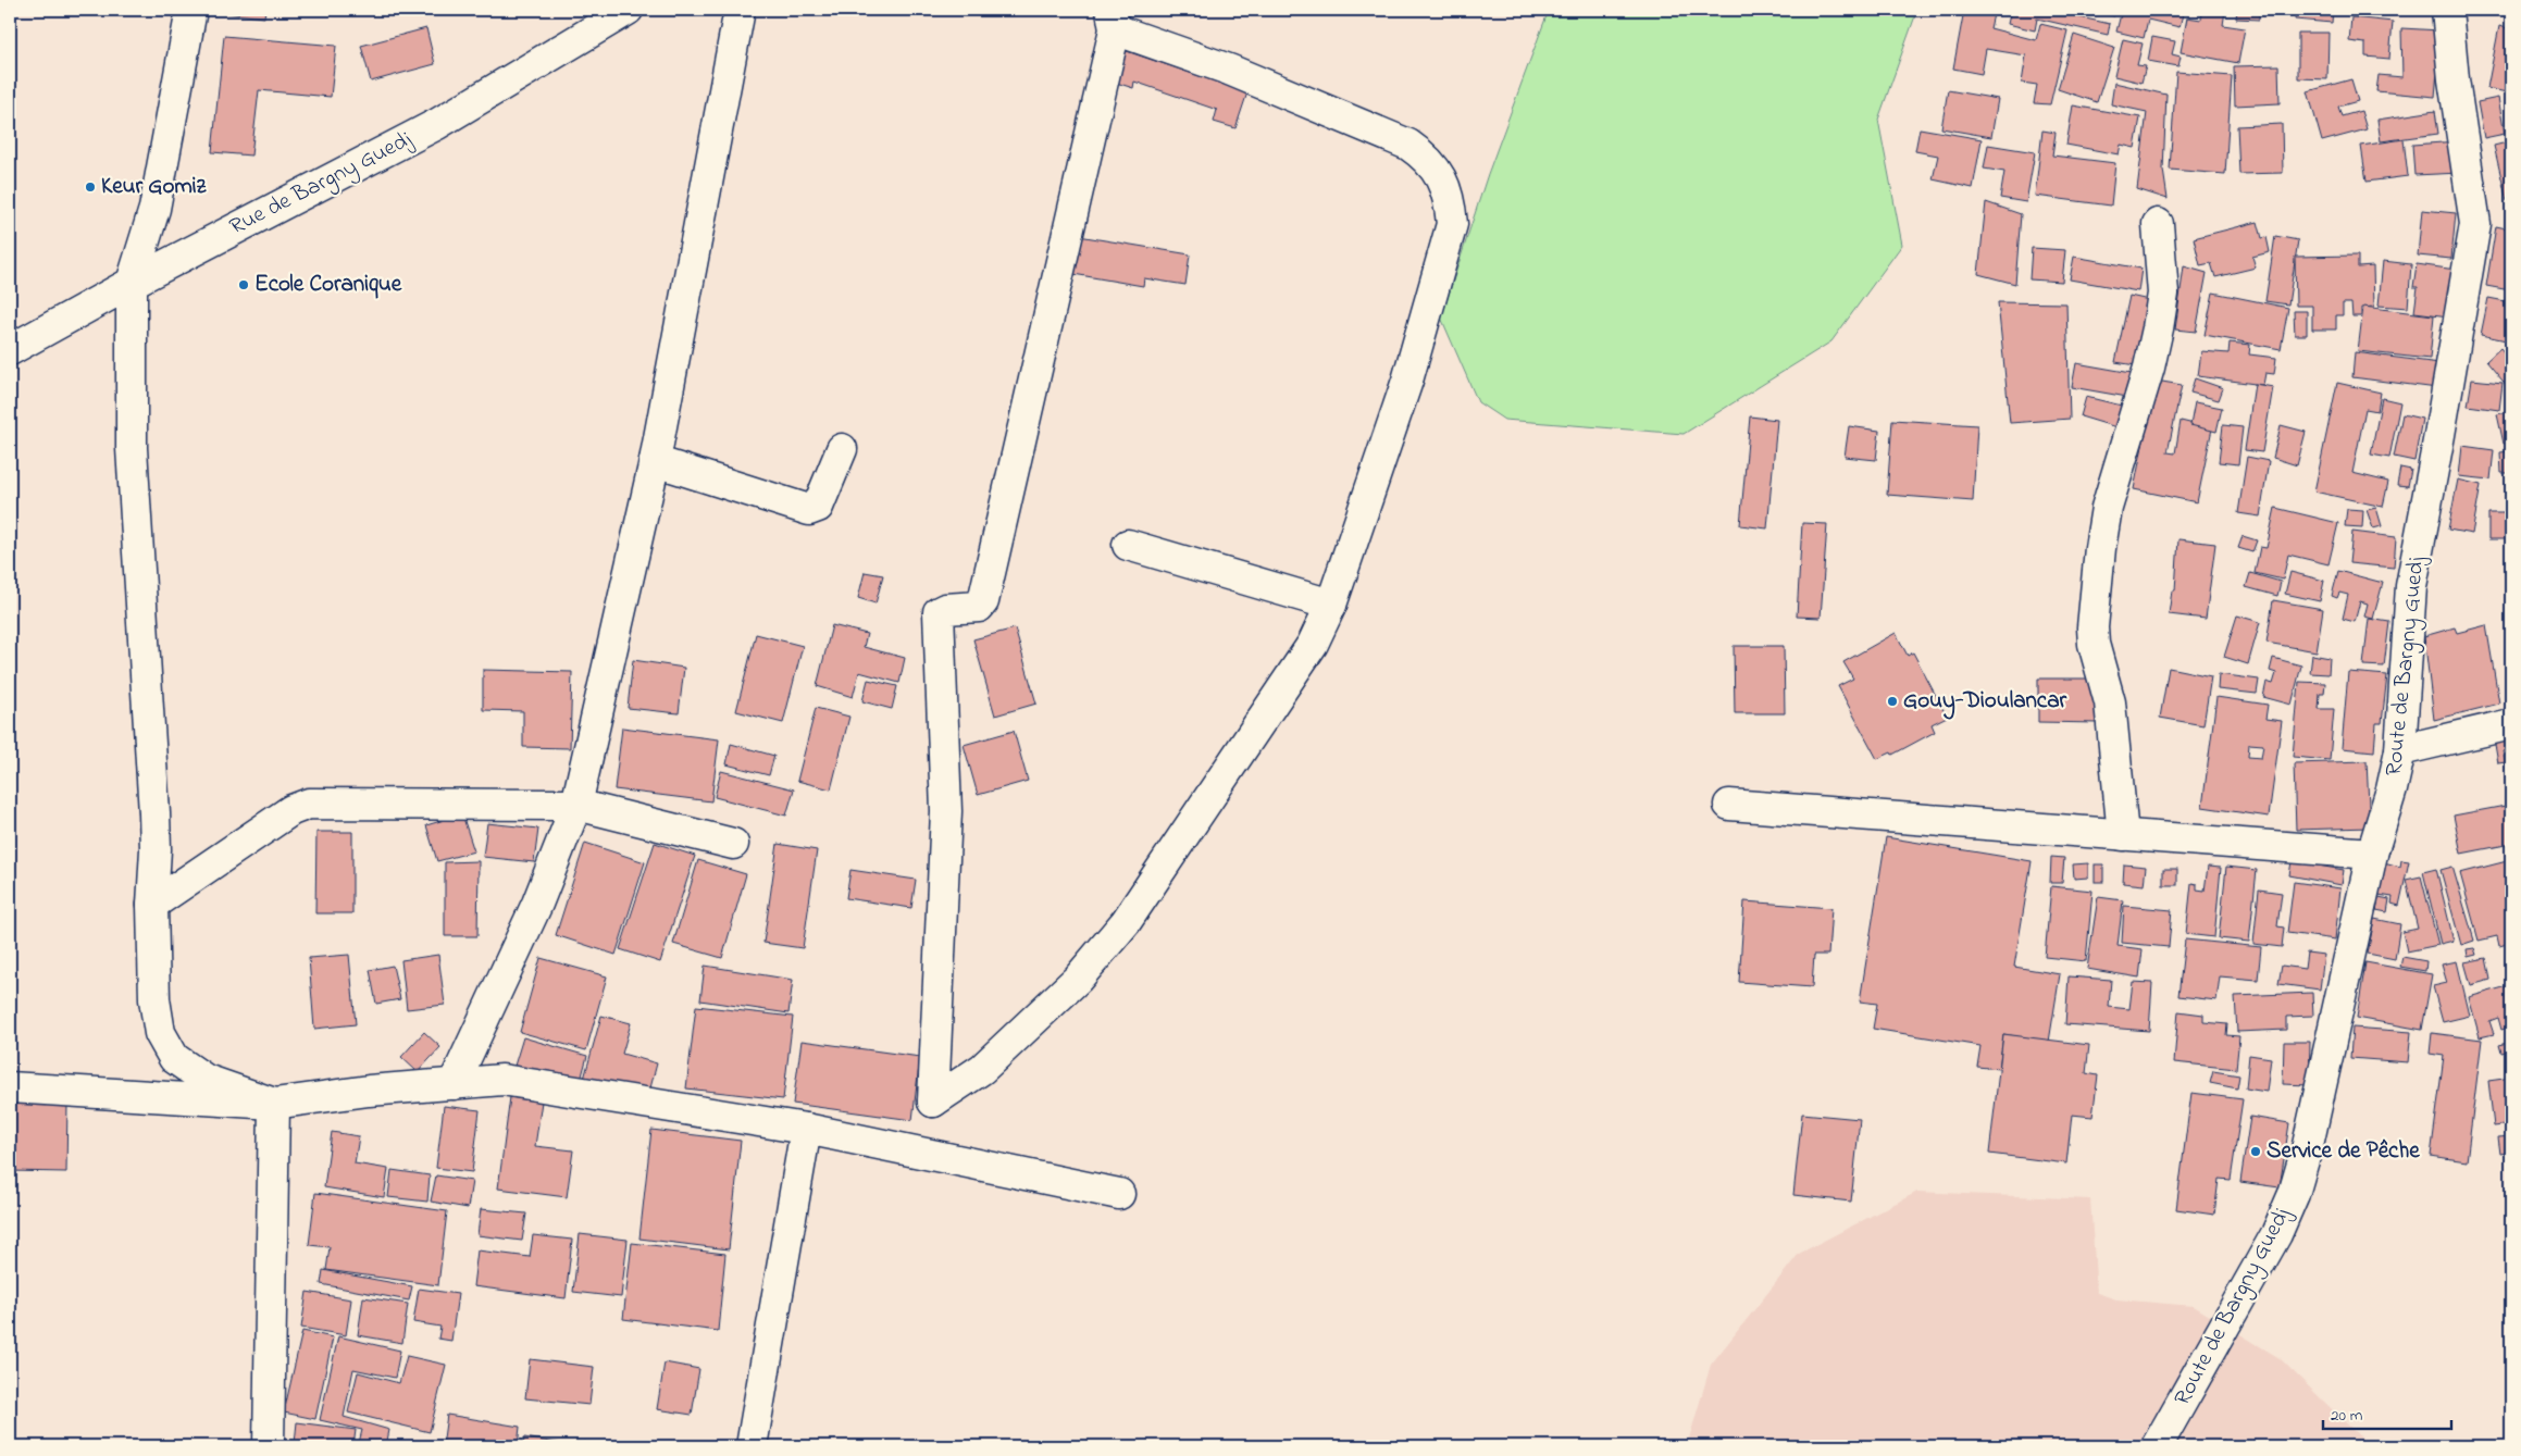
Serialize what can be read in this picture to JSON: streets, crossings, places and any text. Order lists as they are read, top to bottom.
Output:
{
  "streets": {
    "street": ["Rue de Bargny Guedj", "Route de Bargny Guedj"]
  },
  "places": [
    "Keur Gomiz",
    "Ecole Coranique",
    "Gouy-Dioulancar",
    "Service de Pêche"
  ],
  "scale_bar": "20 m"
}
